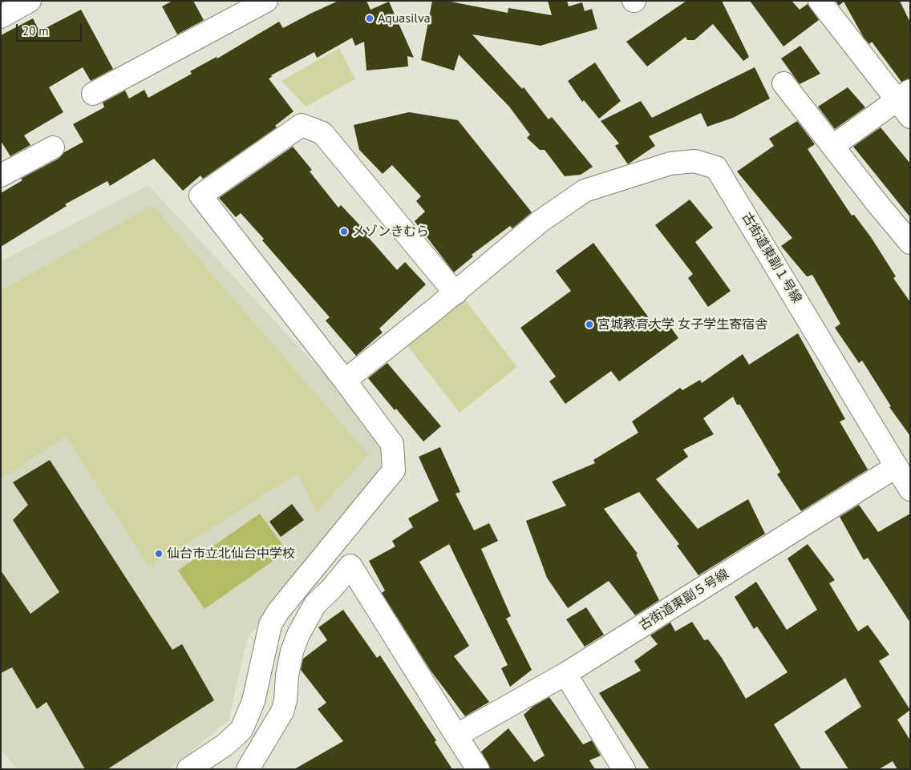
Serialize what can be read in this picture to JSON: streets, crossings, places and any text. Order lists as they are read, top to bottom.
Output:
{
  "streets": {
    "street": ["古街道東副１号線", "古街道東副５号線"]
  },
  "crossings": [
    ["古街道東副１号線", "古街道東副５号線"]
  ],
  "places": [
    "Aquasilva",
    "メゾンきむら",
    "宮城教育大学 女子学生寄宿舎",
    "仙台市立北仙台中学校"
  ],
  "scale_bar": "20 m"
}
